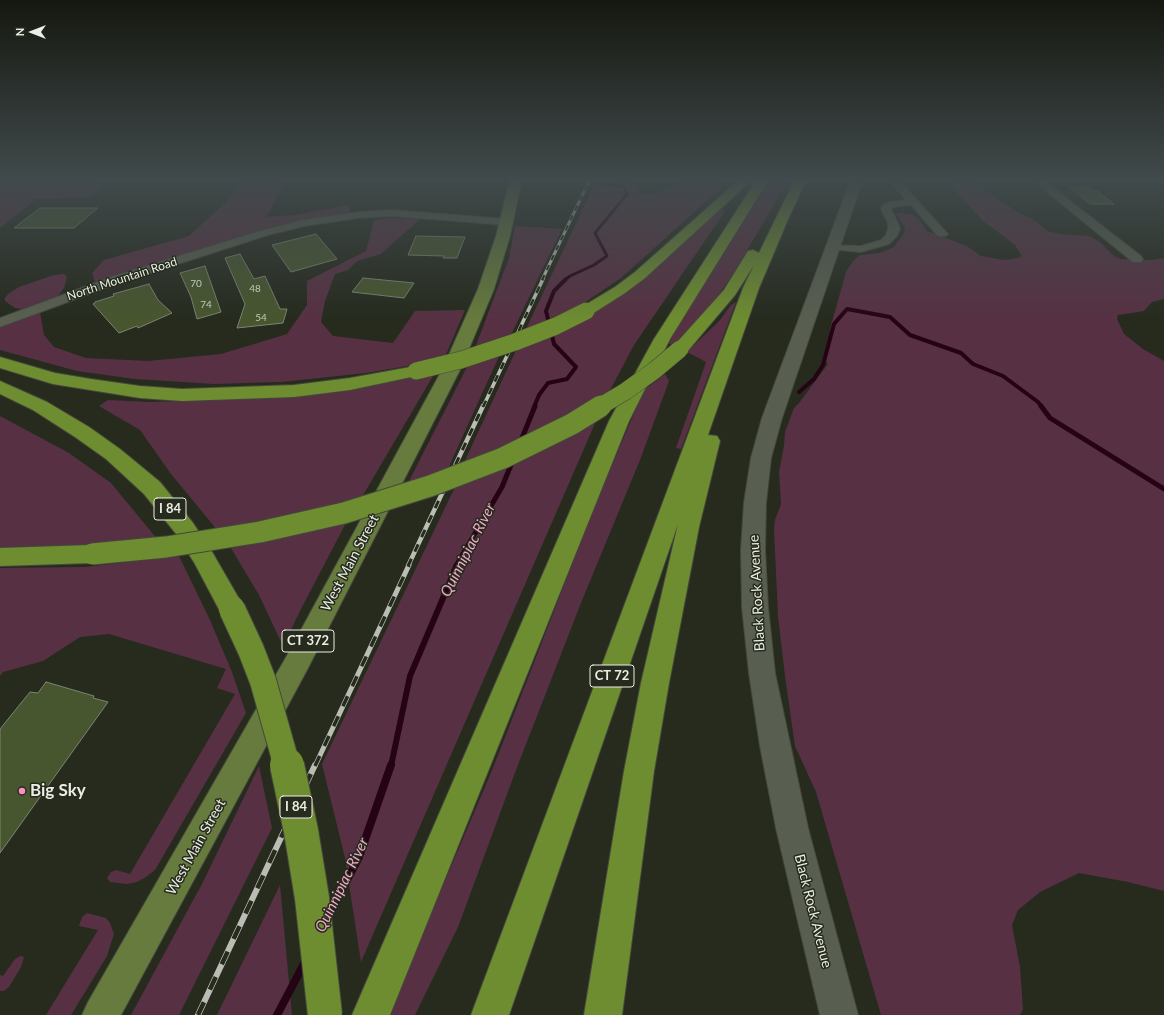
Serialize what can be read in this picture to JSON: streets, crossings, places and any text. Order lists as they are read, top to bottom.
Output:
{
  "streets": {
    "highway": ["I 84", "CT 72"],
    "main road": ["West Main Street", "CT 372"],
    "street": ["North Mountain Road", "Black Rock Avenue"]
  },
  "water": ["Quinnipiac River"],
  "places": ["Big Sky"],
  "house_numbers": [
    "70",
    "48",
    "74",
    "54"
  ],
  "north": "left"
}
